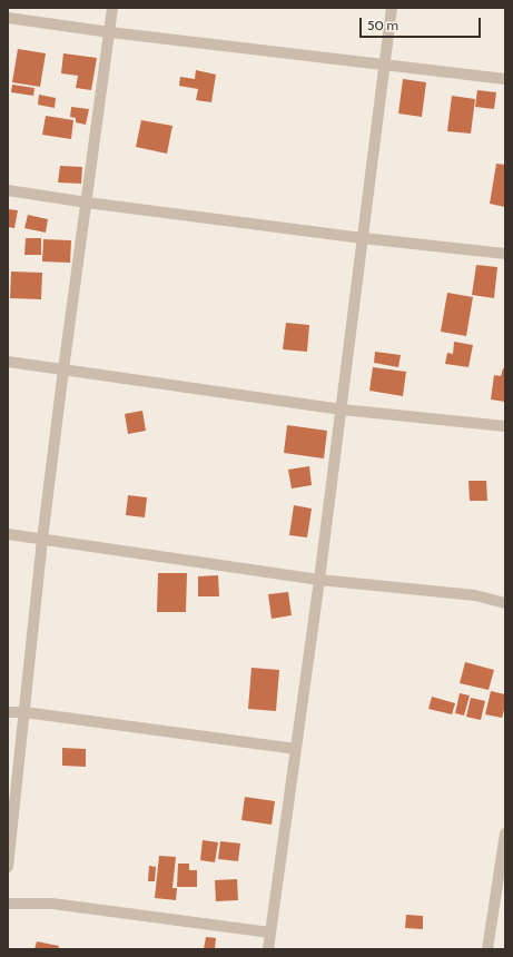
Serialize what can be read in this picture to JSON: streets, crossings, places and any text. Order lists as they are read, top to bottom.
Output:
{
  "scale_bar": "50 m"
}
